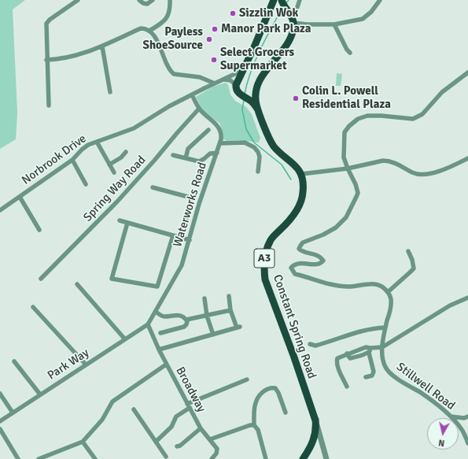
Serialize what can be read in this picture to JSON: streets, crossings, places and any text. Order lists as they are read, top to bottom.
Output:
{
  "streets": {
    "main road": ["A3", "Constant Spring Road"],
    "street": [
      "Norbrook Drive",
      "Spring Way Road",
      "Waterworks Road",
      "Park Way",
      "Stillwell Road",
      "Broadway"
    ]
  },
  "crossings": [
    ["Norbrook Drive", "Waterworks Road"],
    ["Spring Way Road", "Waterworks Road"],
    ["Waterworks Road", "Park Way"],
    ["Waterworks Road", "Broadway"],
    ["A3", "Constant Spring Road"],
    ["Park Way", "Broadway"]
  ],
  "places": [
    "Sizzlin Wok",
    "Manor Park Plaza",
    "Payless ShoeSource",
    "Select Grocers Supermarket",
    "Colin L. Powell Residential Plaza"
  ],
  "north": "bottom"
}
